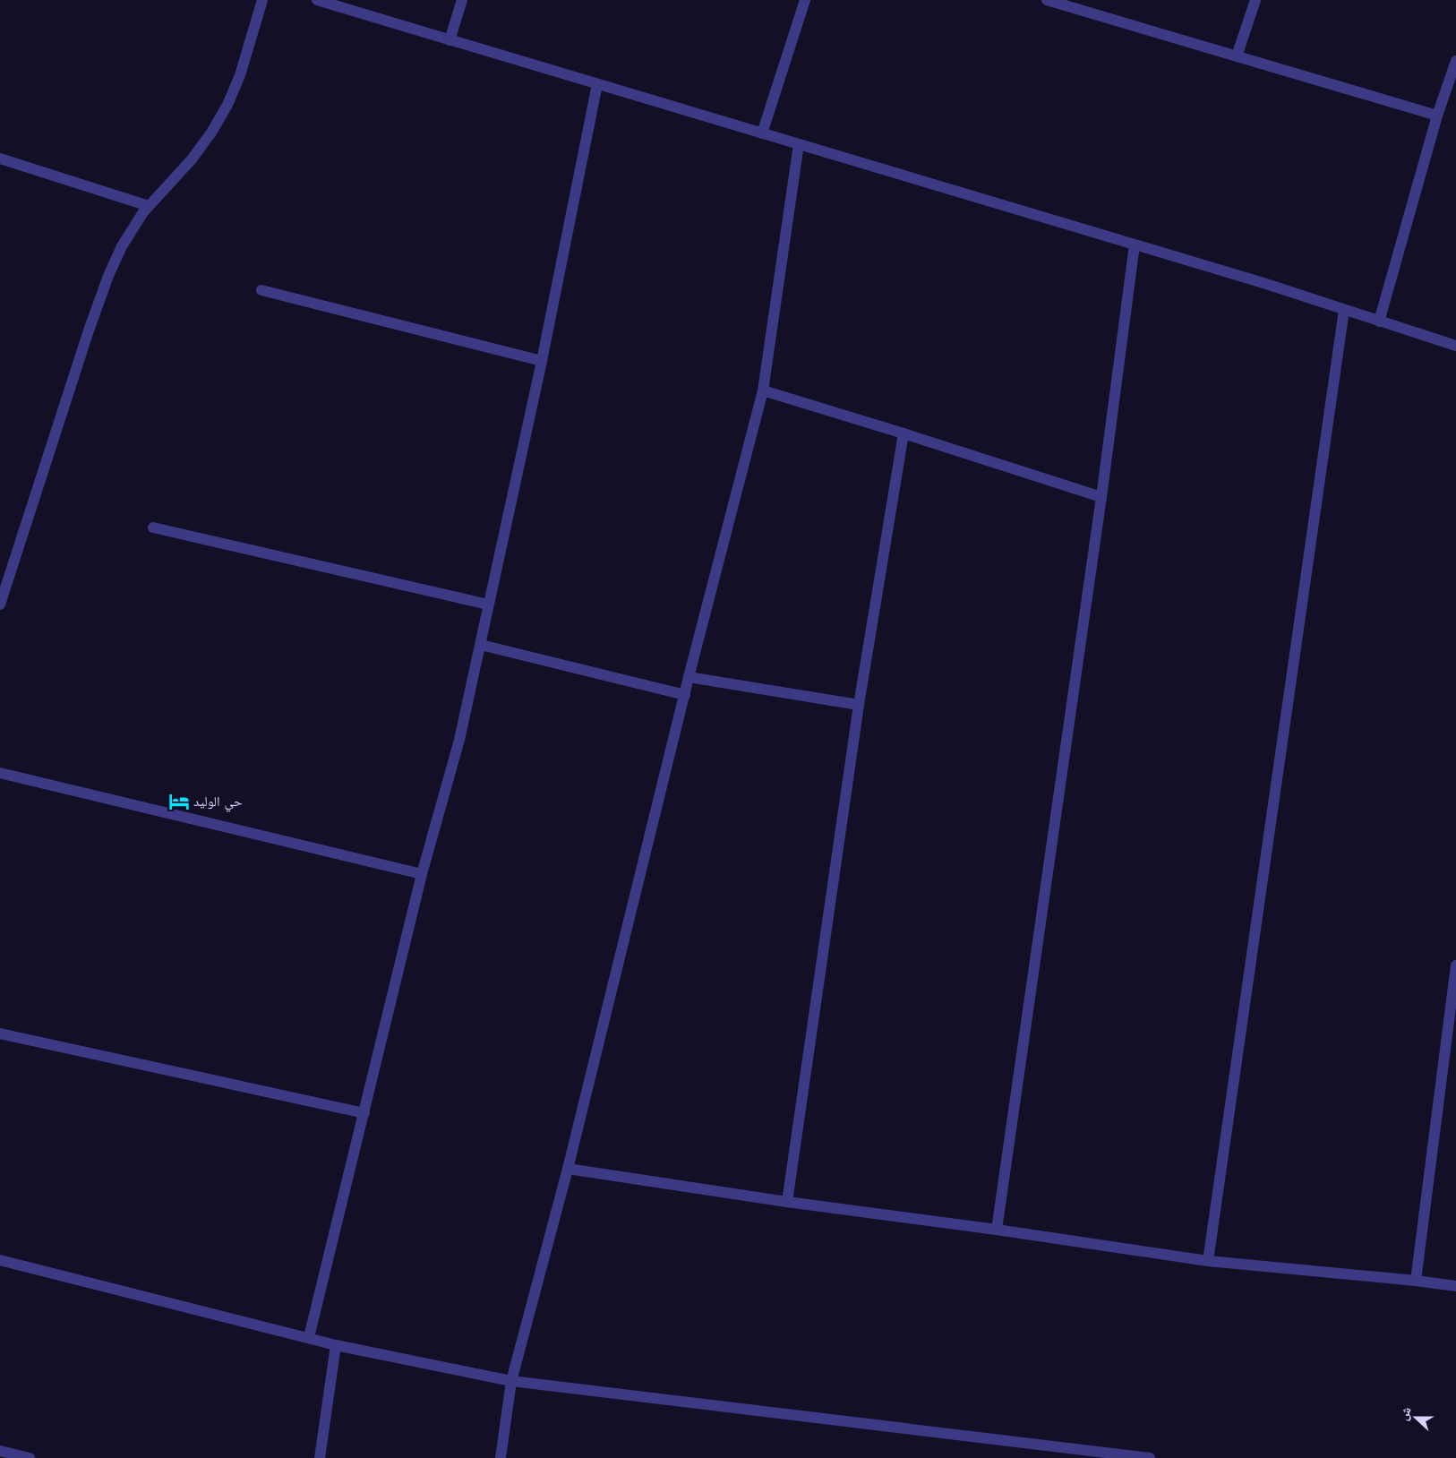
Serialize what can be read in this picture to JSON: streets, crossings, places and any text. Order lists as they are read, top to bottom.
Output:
{
  "places": {
    "hotel": ["حي الوليد"]
  },
  "north": "left"
}
